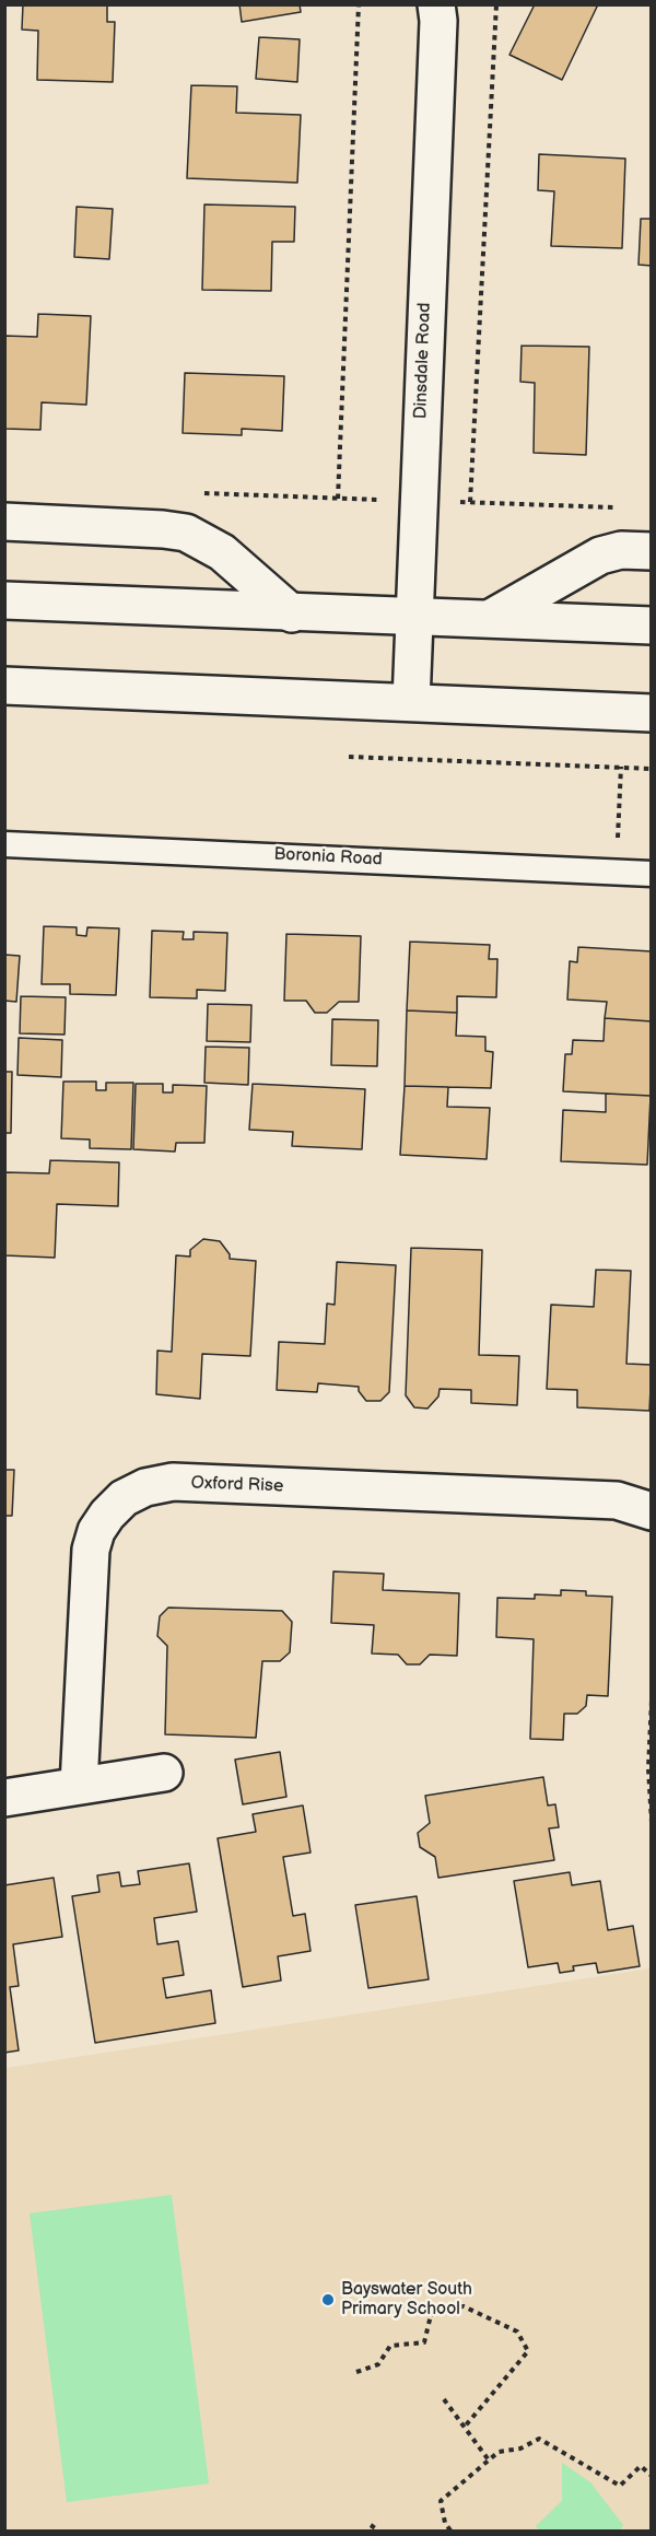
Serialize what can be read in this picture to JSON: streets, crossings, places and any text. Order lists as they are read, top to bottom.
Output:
{
  "streets": {
    "street": ["Dinsdale Road", "Oxford Rise"],
    "lane": ["Boronia Road"]
  },
  "places": ["Bayswater South Primary School"]
}
